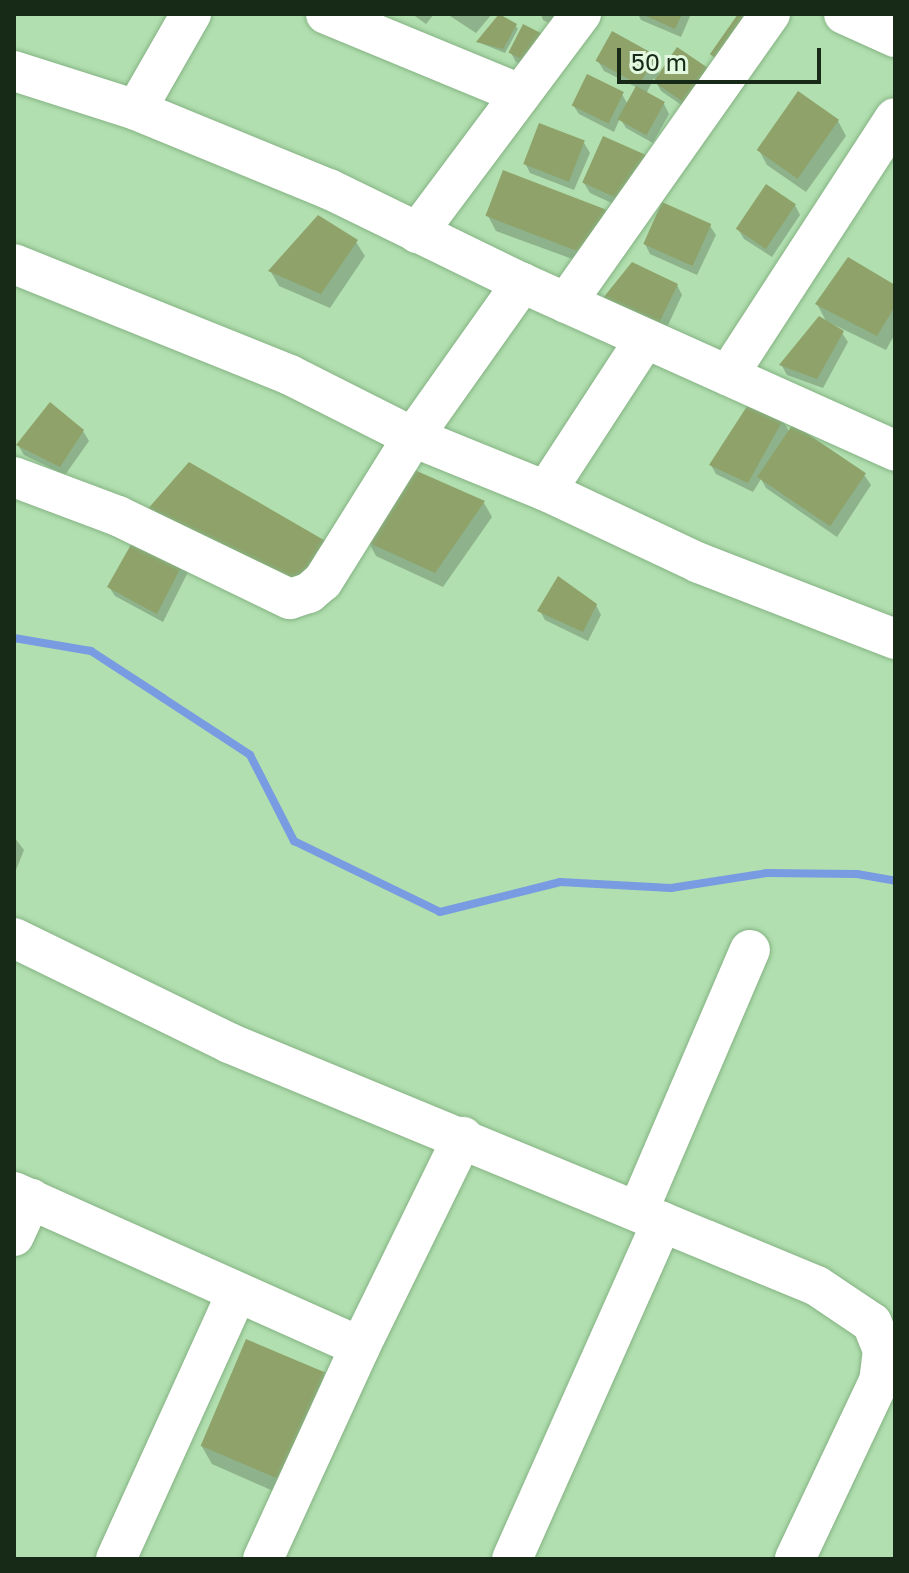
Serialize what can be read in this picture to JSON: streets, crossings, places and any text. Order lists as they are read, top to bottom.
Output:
{
  "scale_bar": "50 m"
}
